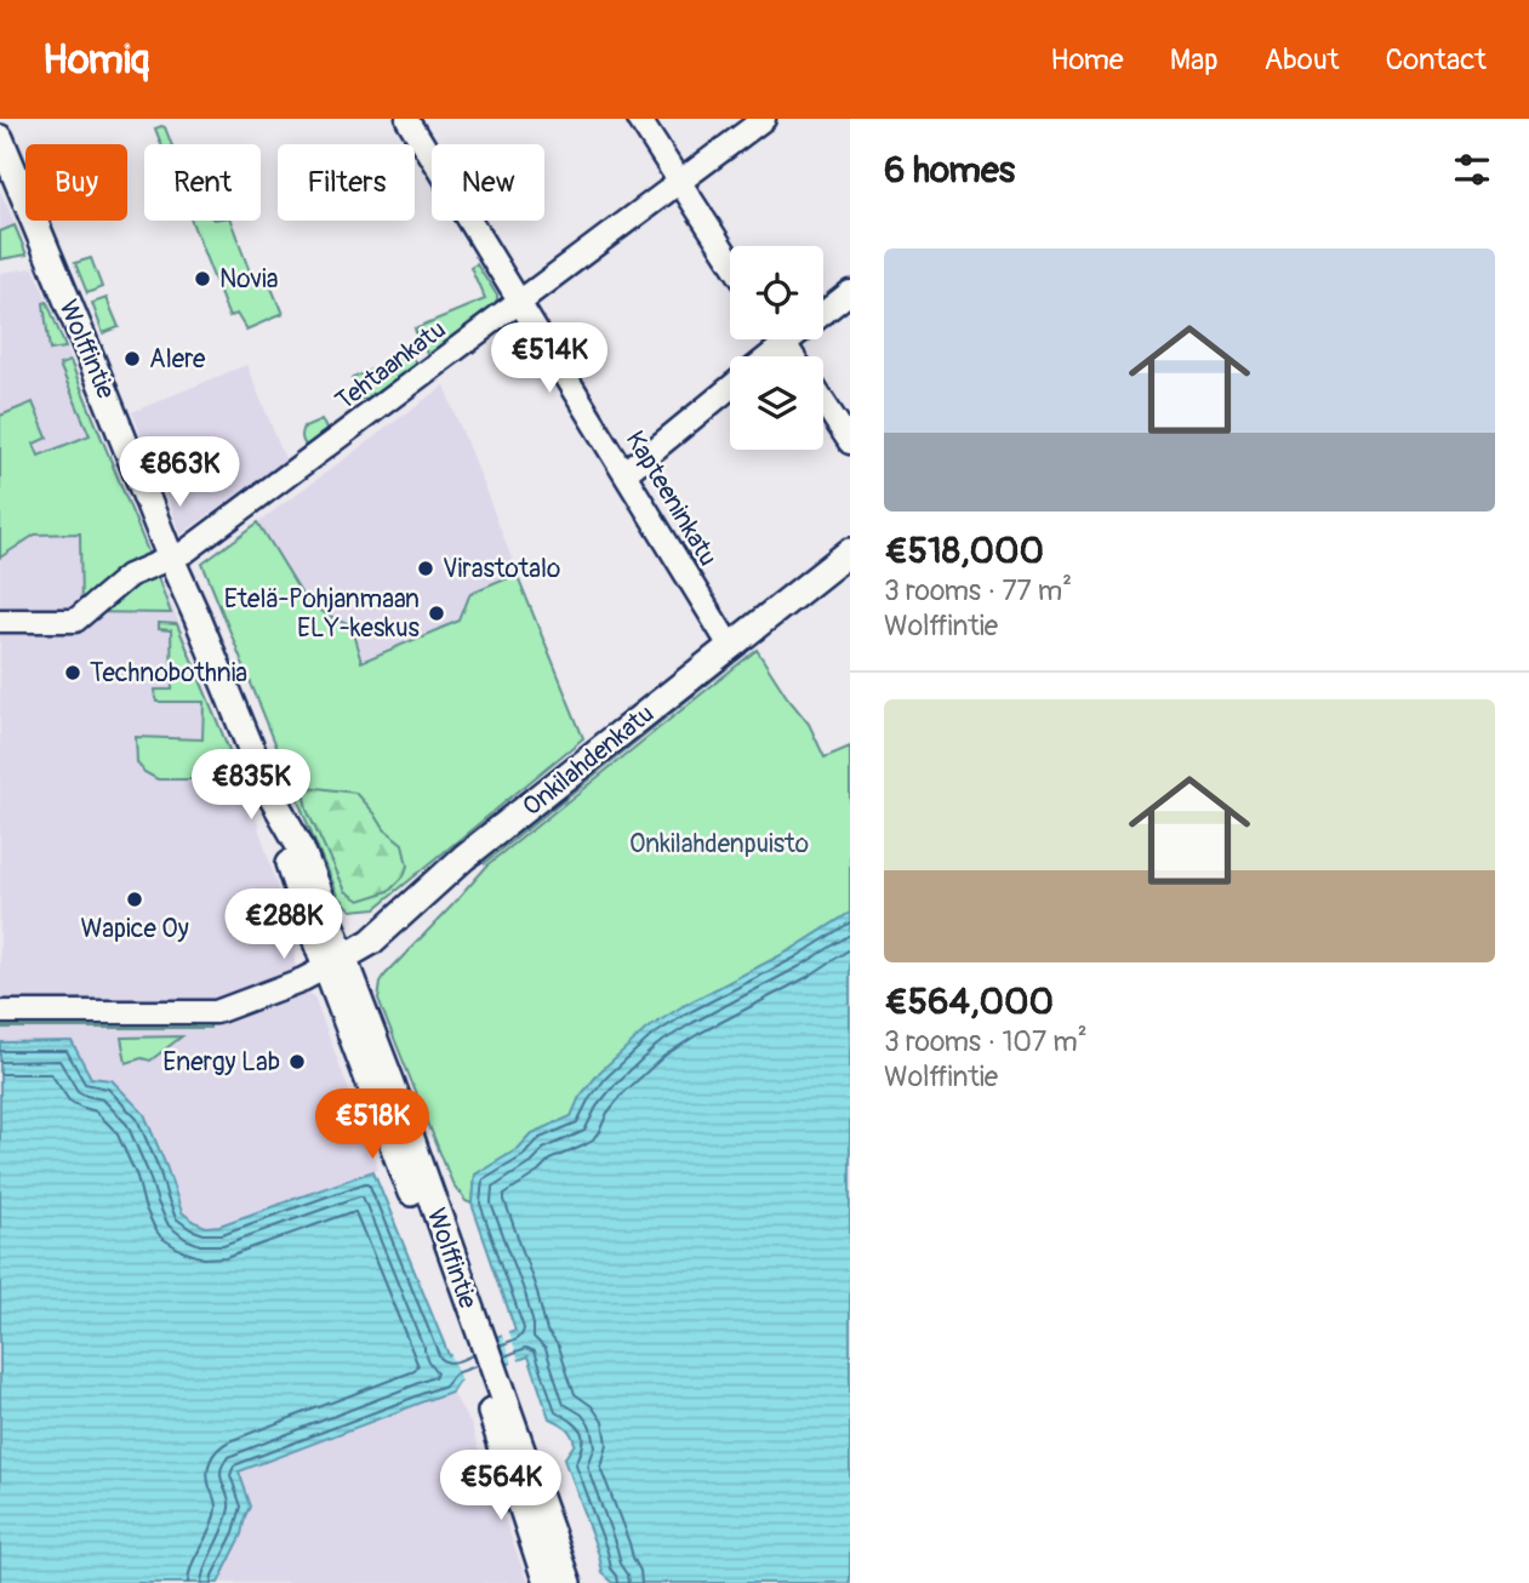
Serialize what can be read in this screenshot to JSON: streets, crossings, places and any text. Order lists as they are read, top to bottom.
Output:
{
  "streets": {
    "main road": ["Wolffintie", "Onkilahdenkatu"],
    "street": ["Tehtaankatu", "Kapteeninkatu"]
  },
  "crossings": [
    ["Wolffintie", "Tehtaankatu"],
    ["Wolffintie", "Onkilahdenkatu"],
    ["Tehtaankatu", "Kapteeninkatu"],
    ["Kapteeninkatu", "Onkilahdenkatu"]
  ],
  "parks": ["Onkilahdenpuisto"],
  "places": [
    "Novia",
    "Alere",
    "Virastotalo",
    "Etelä-Pohjanmaan ELY-keskus",
    "Technobothnia",
    "Wapice Oy",
    "Energy Lab"
  ],
  "page": {
    "header": "Homiq",
    "nav": [
      "Home",
      "Map",
      "About",
      "Contact"
    ],
    "heading": "6 homes",
    "chip": [
      "Buy",
      "Rent",
      "Filters",
      "New"
    ],
    "list": [
      {
        "name": "€518,000",
        "note": "3 rooms · 77 m² · Wolffintie"
      },
      {
        "name": "€564,000",
        "note": "3 rooms · 107 m² · Wolffintie"
      }
    ],
    "price": [
      "€514K",
      "€863K",
      "€835K",
      "€288K",
      "€518K",
      "€564K"
    ]
  }
}
